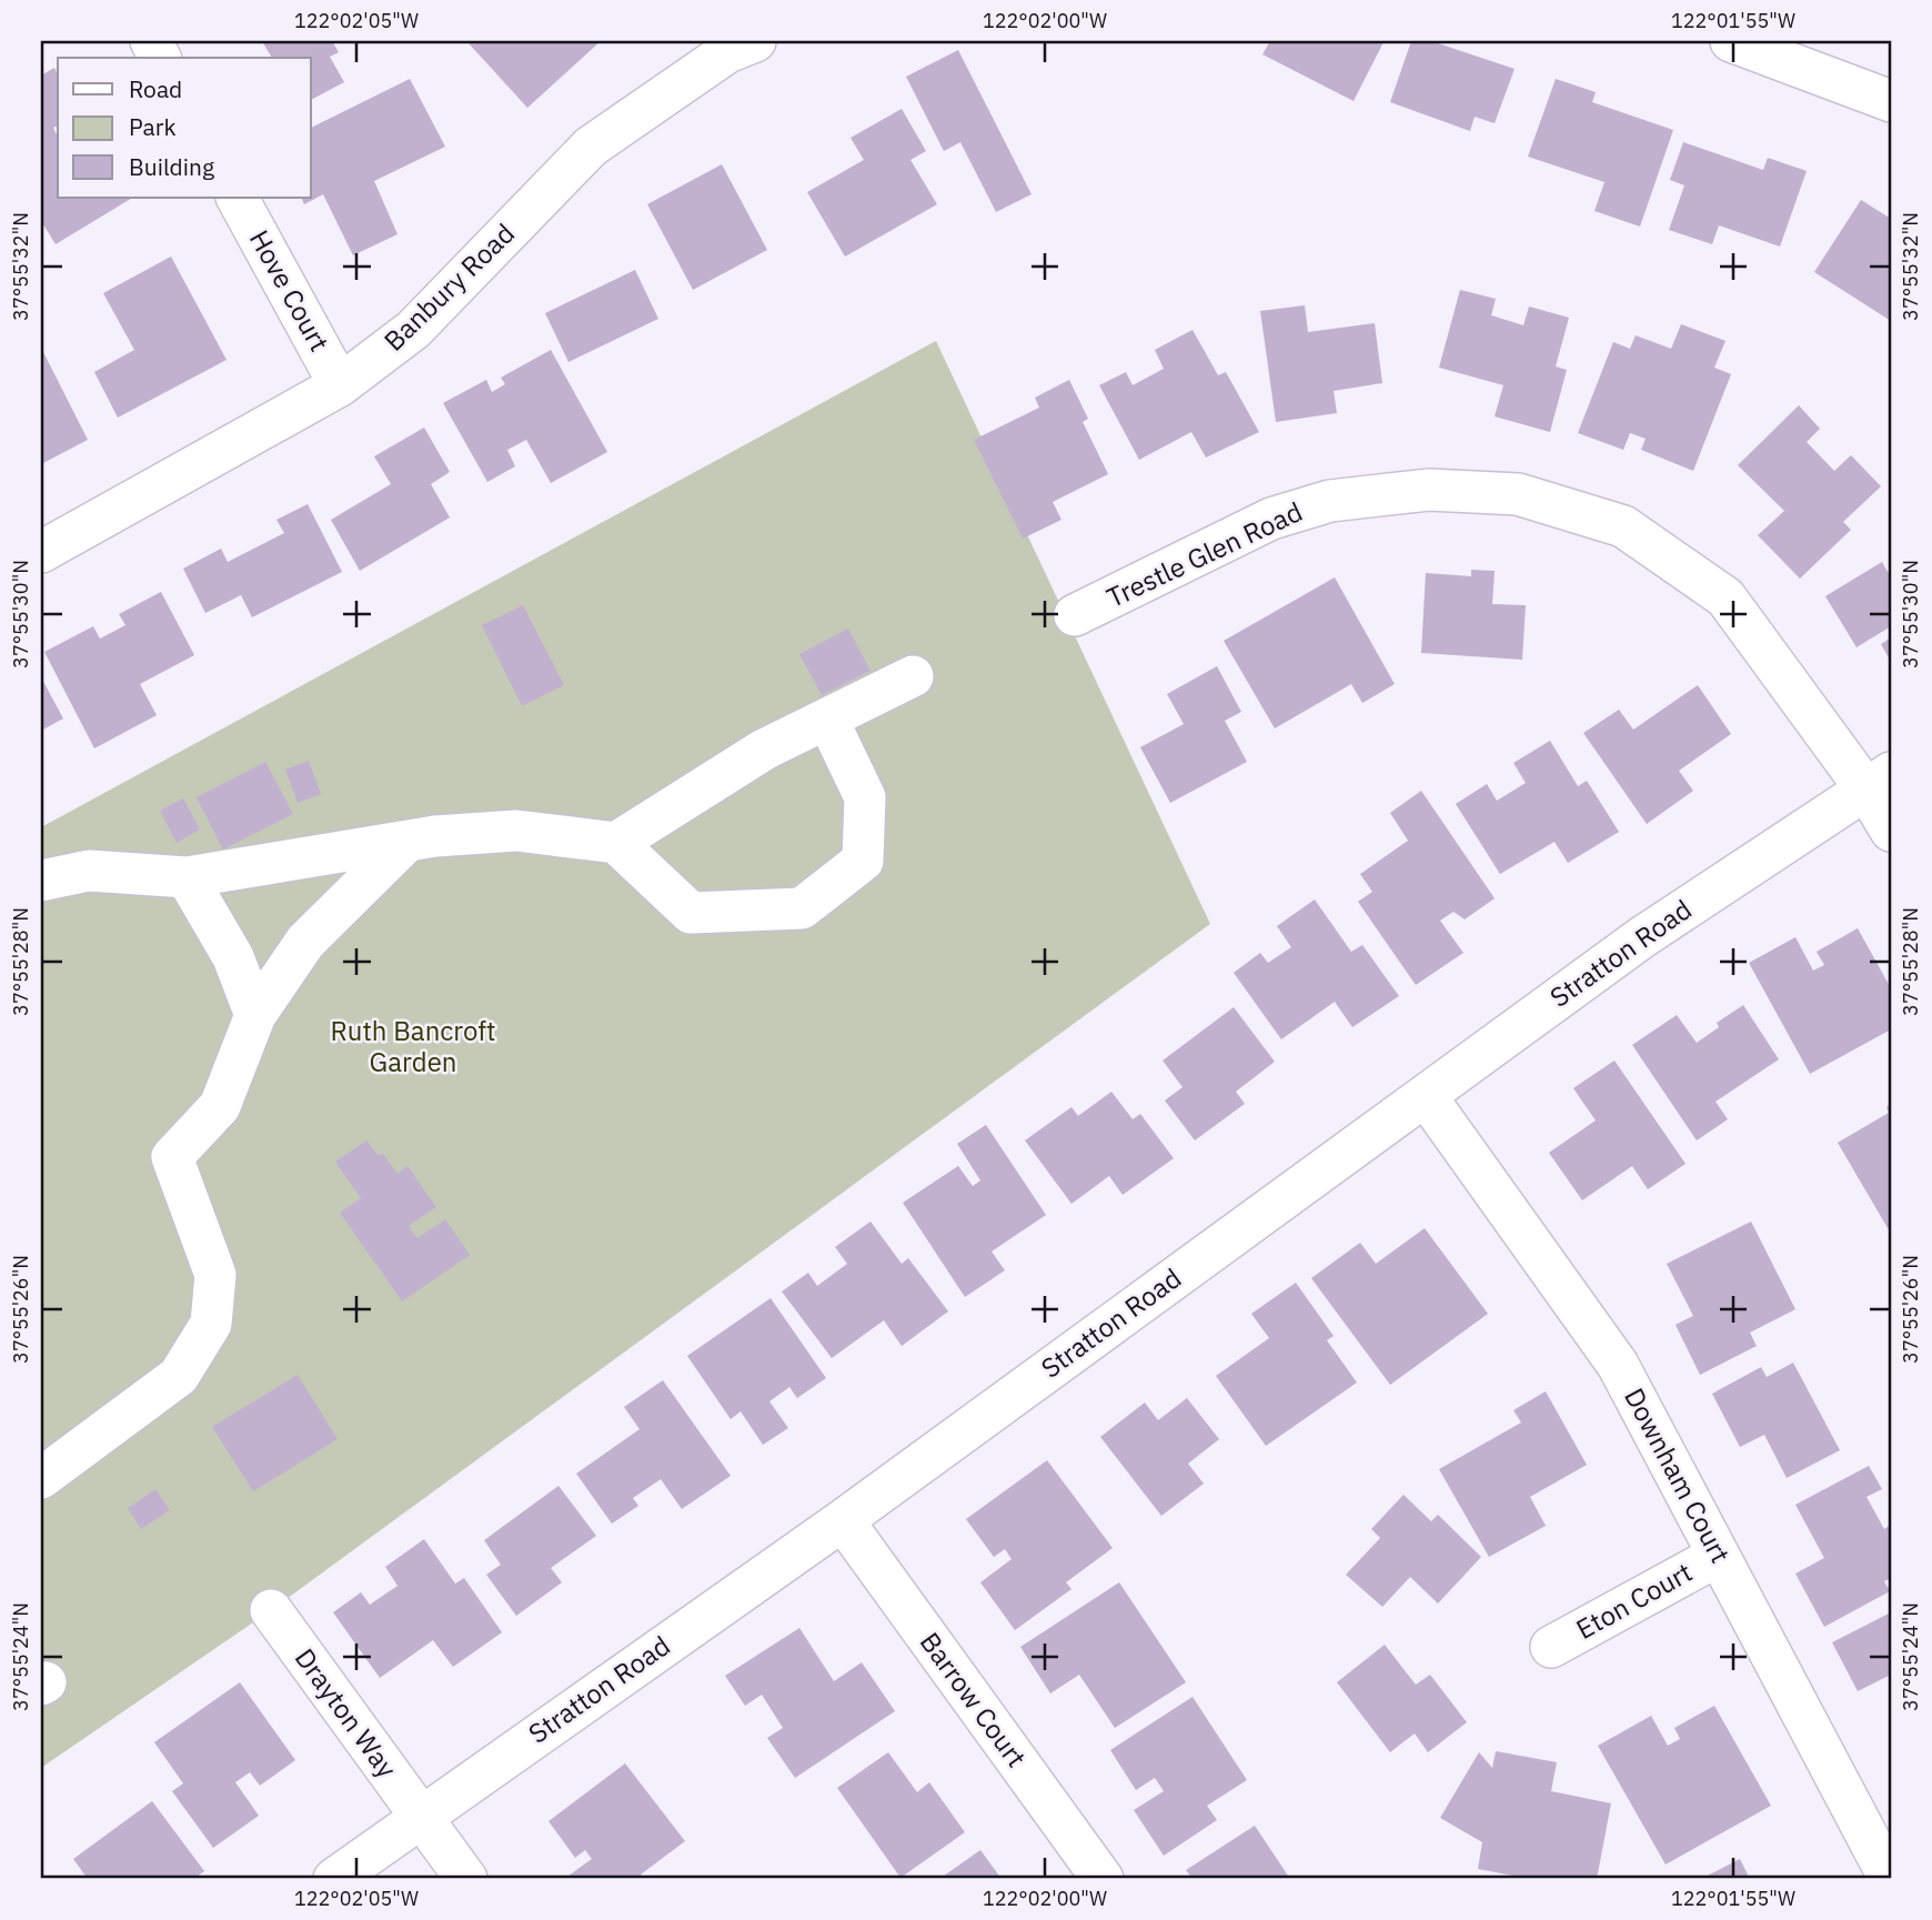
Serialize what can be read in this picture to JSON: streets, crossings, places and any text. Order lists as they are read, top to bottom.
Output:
{
  "streets": {
    "street": [
      "Banbury Road",
      "Hove Court",
      "Trestle Glen Road",
      "Stratton Road",
      "Downham Court",
      "Eton Court",
      "Barrow Court",
      "Drayton Way"
    ]
  },
  "crossings": [
    ["Banbury Road", "Hove Court"],
    ["Trestle Glen Road", "Stratton Road"],
    ["Stratton Road", "Downham Court"],
    ["Stratton Road", "Barrow Court"],
    ["Stratton Road", "Drayton Way"],
    ["Downham Court", "Eton Court"]
  ],
  "parks": ["Ruth Bancroft Garden"],
  "legend": ["Road", "Park", "Building"],
  "coordinates": [
    "122°02'05\"W",
    "122°02'00\"W",
    "122°01'55\"W",
    "37°55'32\"N",
    "37°55'30\"N",
    "37°55'28\"N",
    "37°55'26\"N",
    "37°55'24\"N"
  ]
}
